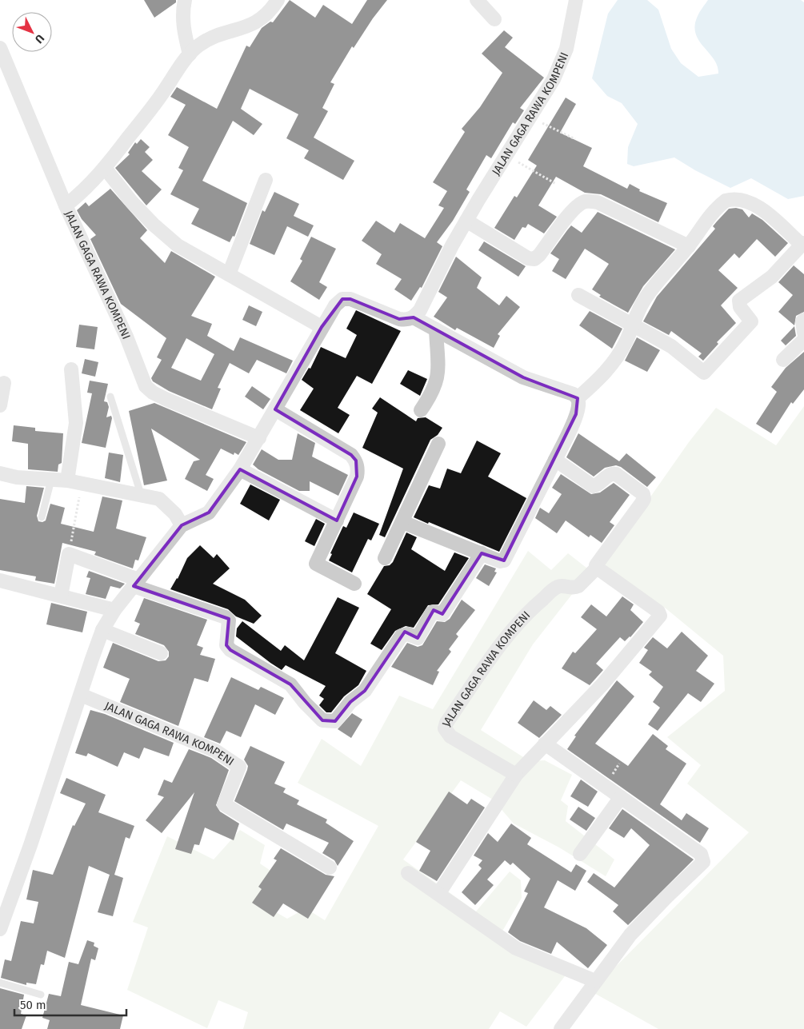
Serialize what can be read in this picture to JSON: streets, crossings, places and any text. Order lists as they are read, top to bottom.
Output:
{
  "streets": {
    "street": ["JALAN GAGA RAWA KOMPENI"]
  },
  "scale_bar": "50 m",
  "north": "bottom right"
}
